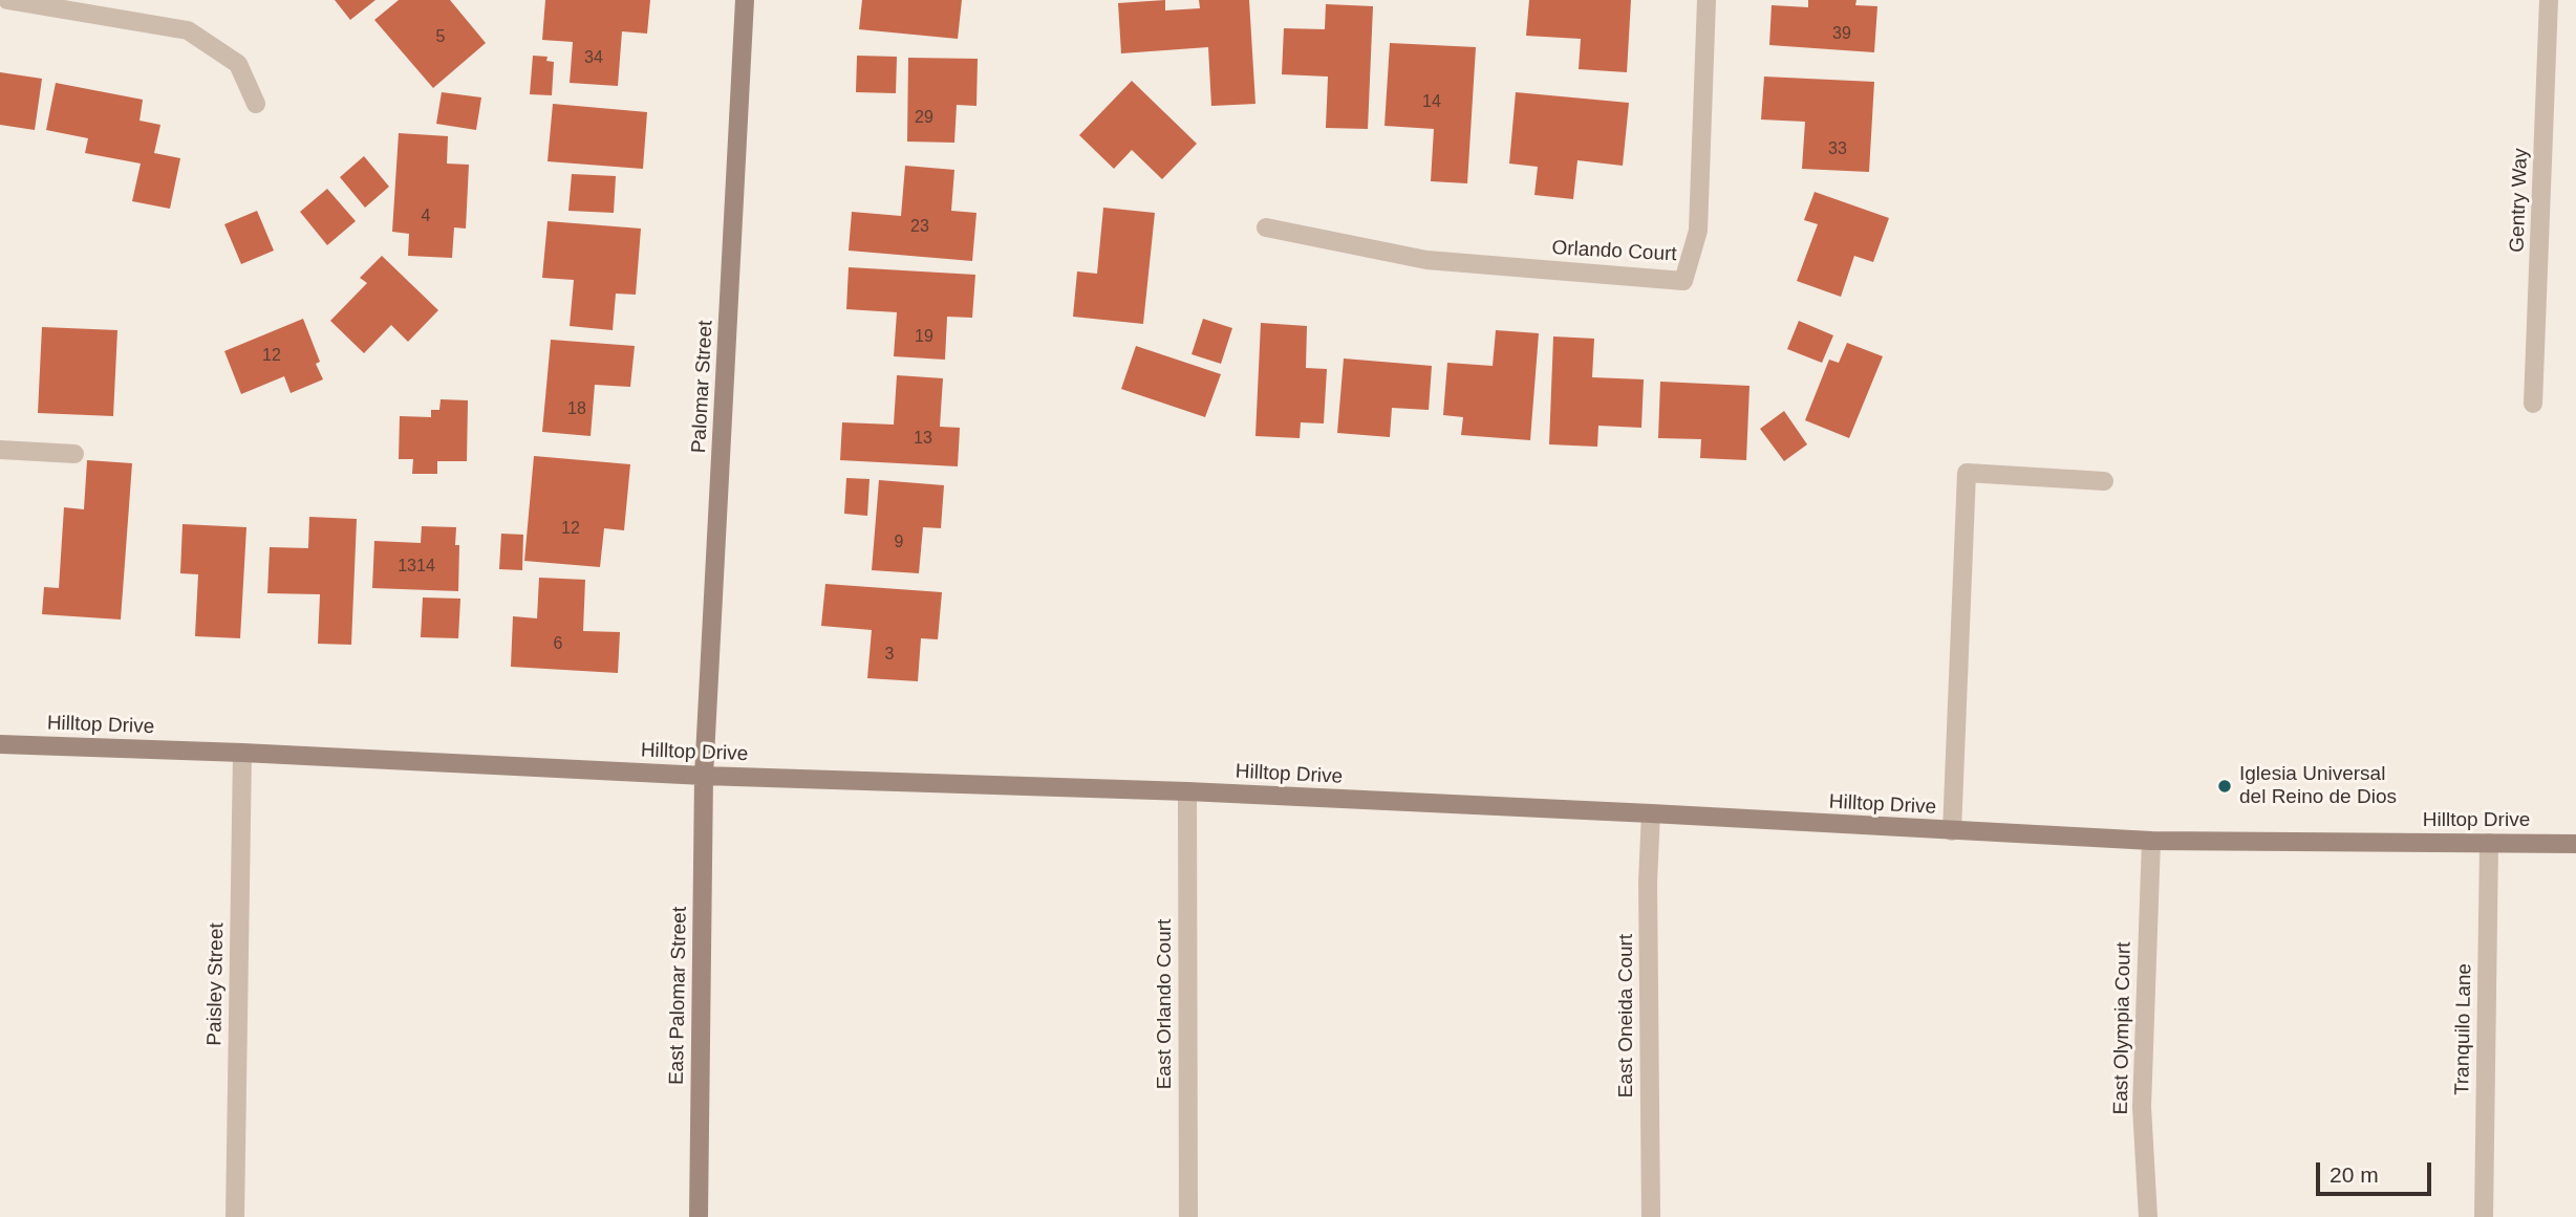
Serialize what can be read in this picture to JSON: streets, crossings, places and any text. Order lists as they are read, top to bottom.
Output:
{
  "streets": {
    "main road": ["Palomar Street", "Hilltop Drive", "East Palomar Street"],
    "street": [
      "Gentry Way",
      "Orlando Court",
      "Paisley Street",
      "East Orlando Court",
      "East Oneida Court",
      "East Olympia Court",
      "Tranquilo Lane"
    ]
  },
  "crossings": [
    ["Palomar Street", "Hilltop Drive"],
    ["Palomar Street", "East Palomar Street"],
    ["Hilltop Drive", "Paisley Street"],
    ["Hilltop Drive", "East Palomar Street"],
    ["Hilltop Drive", "East Orlando Court"],
    ["Hilltop Drive", "East Oneida Court"],
    ["Hilltop Drive", "East Olympia Court"],
    ["Hilltop Drive", "Tranquilo Lane"]
  ],
  "places": ["Iglesia Universal del Reino de Dios"],
  "house_numbers": [
    "39",
    "5",
    "34",
    "14",
    "29",
    "33",
    "4",
    "23",
    "19",
    "12",
    "18",
    "13",
    "12",
    "9",
    "1314",
    "6",
    "3"
  ],
  "scale_bar": "20 m"
}
